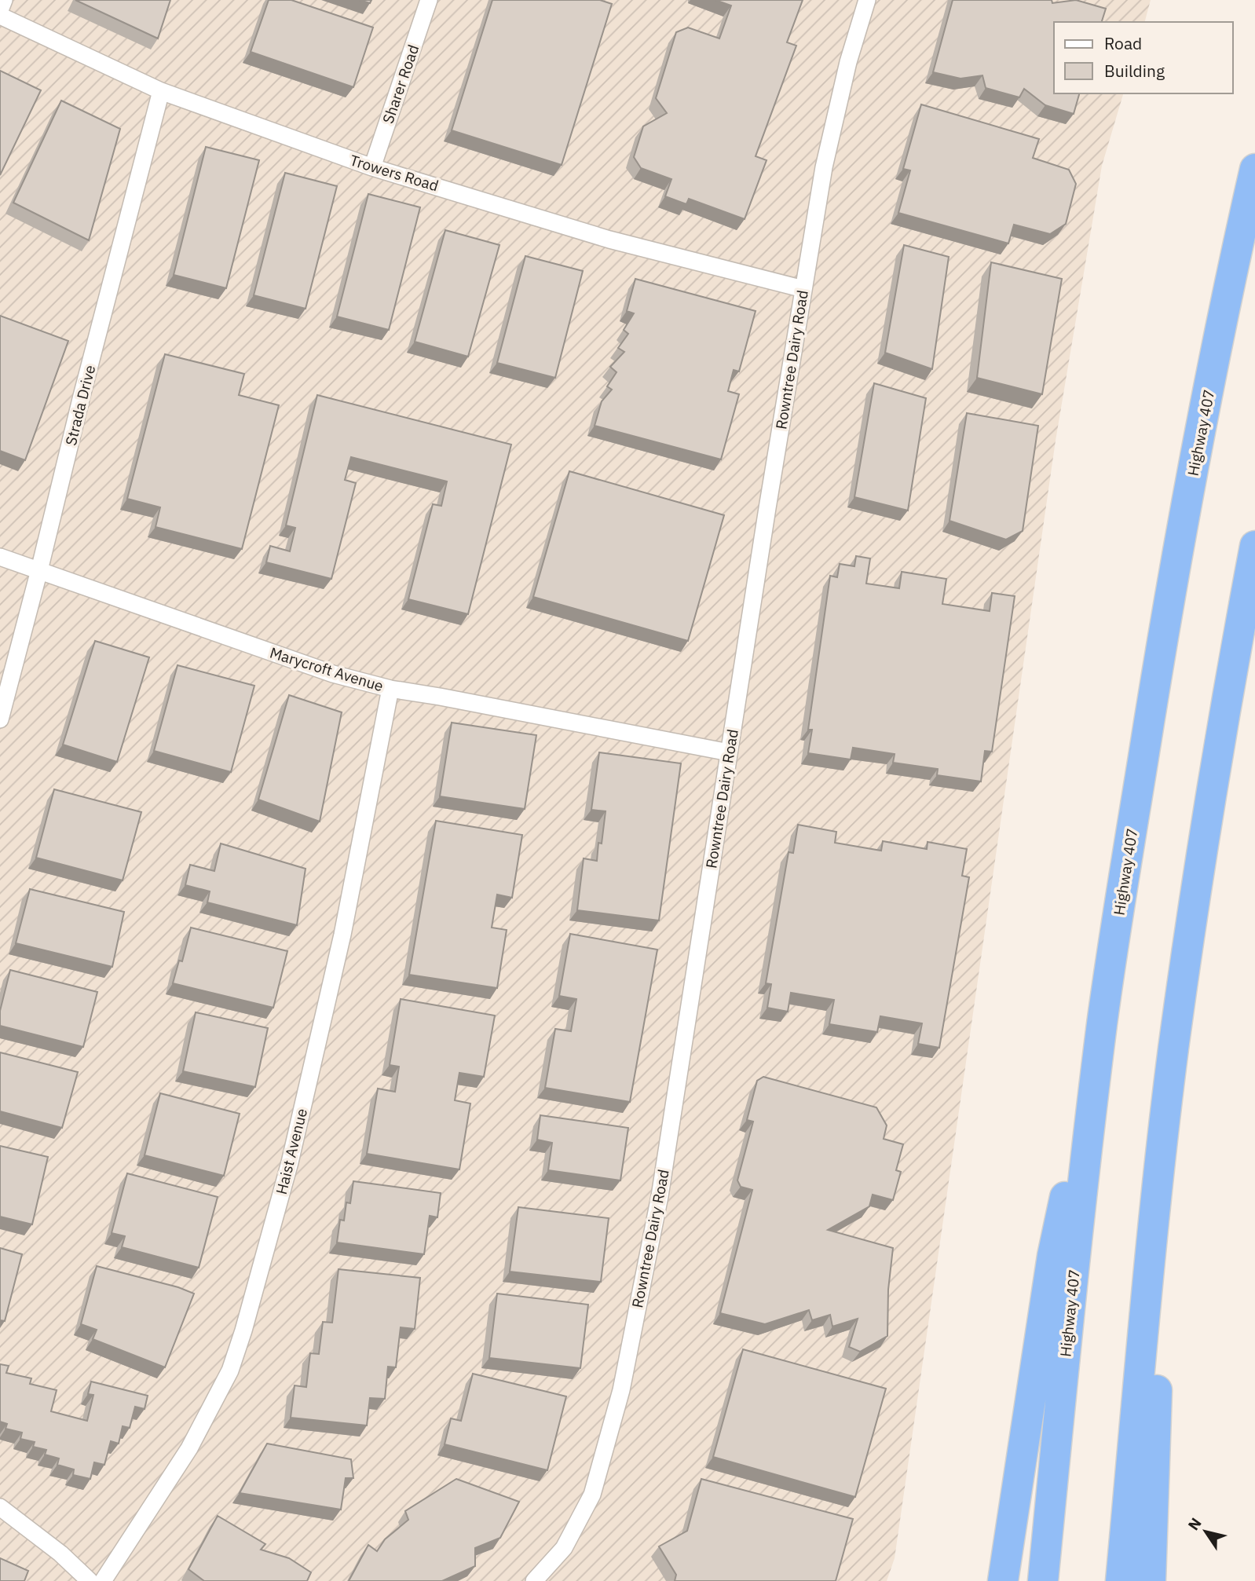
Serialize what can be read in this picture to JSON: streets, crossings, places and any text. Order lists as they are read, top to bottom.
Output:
{
  "streets": {
    "highway": ["Highway 407"],
    "street": [
      "Sharer Road",
      "Trowers Road",
      "Rowntree Dairy Road",
      "Strada Drive",
      "Marycroft Avenue",
      "Haist Avenue"
    ]
  },
  "crossings": [
    ["Sharer Road", "Trowers Road"],
    ["Trowers Road", "Rowntree Dairy Road"],
    ["Trowers Road", "Strada Drive"],
    ["Rowntree Dairy Road", "Marycroft Avenue"],
    ["Strada Drive", "Marycroft Avenue"],
    ["Marycroft Avenue", "Haist Avenue"]
  ],
  "legend": ["Road", "Building"],
  "north": "top left"
}
